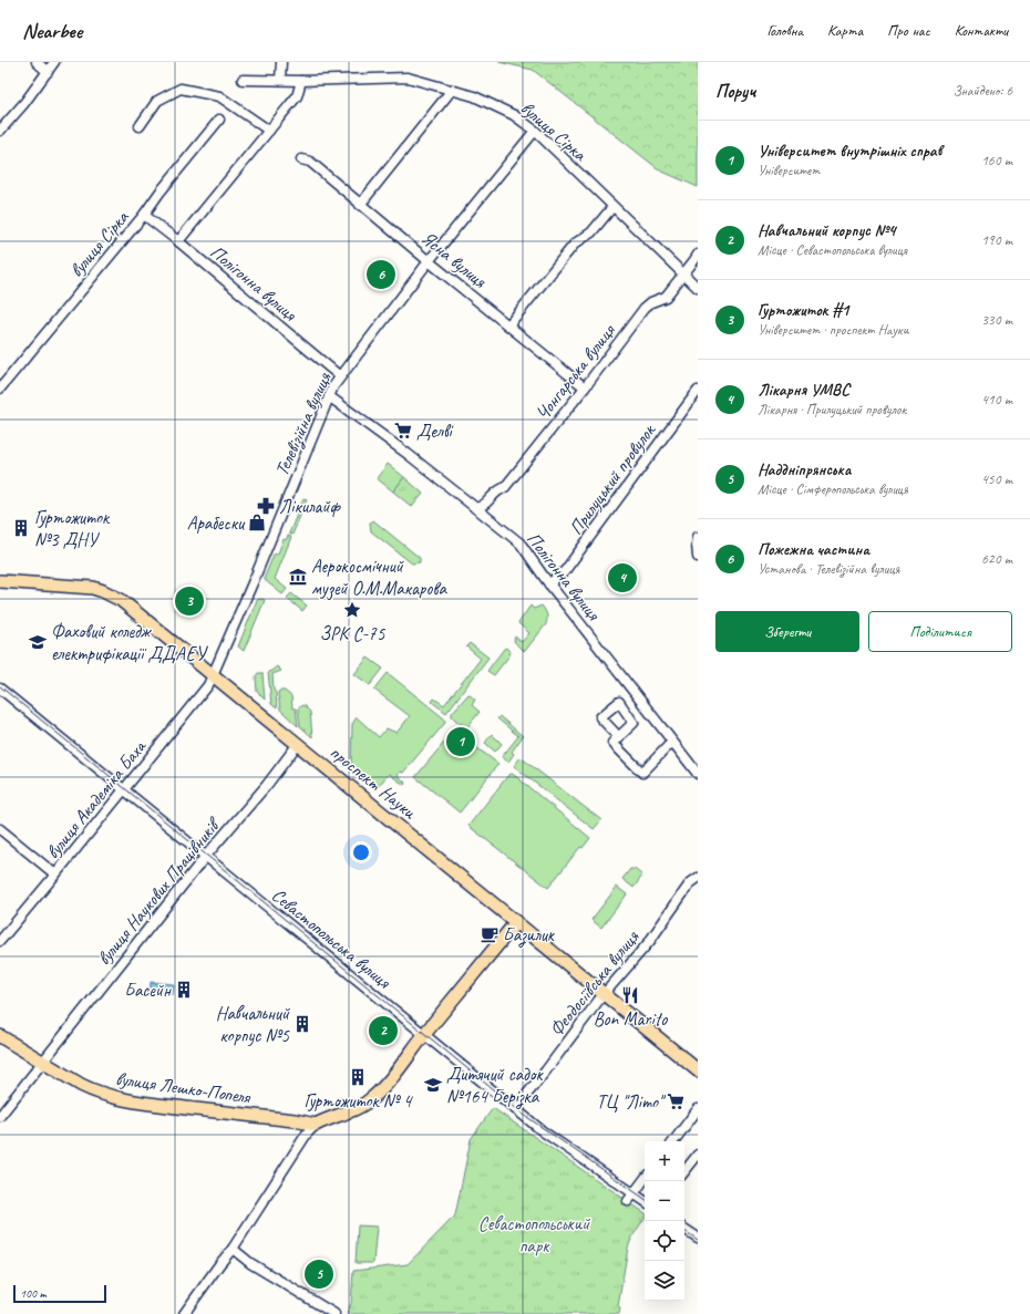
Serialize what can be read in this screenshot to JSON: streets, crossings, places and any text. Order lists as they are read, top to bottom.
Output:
{
  "streets": {
    "main road": ["проспект Науки", "вулиця Лешко-Попеля"],
    "street": [
      "вулиця Сірка",
      "Ясна вулиця",
      "Полігонна вулиця",
      "Чонгарська вулиця",
      "Телевізійна вулиця",
      "Прилуцький провулок",
      "вулиця Академіка Баха",
      "вулиця Наукових Працівників",
      "Севастопольська вулиця",
      "Феодосіївська вулиця"
    ]
  },
  "crossings": [
    ["вулиця Сірка", "Полігонна вулиця"],
    ["вулиця Сірка", "Чонгарська вулиця"],
    ["вулиця Сірка", "Телевізійна вулиця"],
    ["Ясна вулиця", "Чонгарська вулиця"],
    ["Ясна вулиця", "Телевізійна вулиця"],
    ["Полігонна вулиця", "Чонгарська вулиця"],
    ["Полігонна вулиця", "Телевізійна вулиця"],
    ["Полігонна вулиця", "Прилуцький провулок"],
    ["Телевізійна вулиця", "проспект Науки"],
    ["Телевізійна вулиця", "вулиця Академіка Баха"],
    ["проспект Науки", "вулиця Академіка Баха"],
    ["проспект Науки", "вулиця Наукових Працівників"],
    ["проспект Науки", "Феодосіївська вулиця"],
    ["вулиця Академіка Баха", "Севастопольська вулиця"],
    ["вулиця Наукових Працівників", "Севастопольська вулиця"],
    ["вулиця Наукових Працівників", "вулиця Лешко-Попеля"],
    ["Севастопольська вулиця", "Феодосіївська вулиця"]
  ],
  "parks": ["Севастопольський парк"],
  "places": {
    "supermarket": ["Делві", "ТЦ \"Літо\""],
    "pharmacy": ["Лікилайф"],
    "shop": ["Арабески"],
    "building": [
      "Гуртожиток №3 ДНУ",
      "Басейн",
      "Навчальний корпус №5",
      "Гуртожиток № 4"
    ],
    "museum": ["Аерокосмічний музей О.М.Макарова"],
    "place": ["ЗРК С-75"],
    "school or university": ["Фаховий коледж електрифікації ДДАЕУ", "Дитячий садок №164 Берізка"],
    "cafe": ["Базилик"],
    "restaurant": ["Bon Marito"]
  },
  "scale_bar": "100 m",
  "page": {
    "header": "Nearbee",
    "nav": [
      "Головна",
      "Карта",
      "Про нас",
      "Контакти"
    ],
    "heading": ["Поруч", "Знайдено: 6"],
    "list": [
      {
        "mark": "1",
        "name": "Університет внутрішніх справ",
        "note": "Університет",
        "value": "160 m"
      },
      {
        "mark": "2",
        "name": "Навчальний корпус №4",
        "note": "Місце · Севастопольська вулиця",
        "value": "190 m"
      },
      {
        "mark": "3",
        "name": "Гуртожиток #1",
        "note": "Університет · проспект Науки",
        "value": "330 m"
      },
      {
        "mark": "4",
        "name": "Лікарня УМВС",
        "note": "Лікарня · Прилуцький провулок",
        "value": "410 m"
      },
      {
        "mark": "5",
        "name": "Наддніпрянська",
        "note": "Місце · Сімферопольська вулиця",
        "value": "450 m"
      },
      {
        "mark": "6",
        "name": "Пожежна частина",
        "note": "Установа · Телевізійна вулиця",
        "value": "620 m"
      }
    ],
    "pins": [
      "6",
      "4",
      "3",
      "1",
      "2",
      "5"
    ],
    "buttons": ["Зберегти", "Поділитися"],
    "map_buttons": ["+", "−"],
    "scale": "100 m"
  }
}
